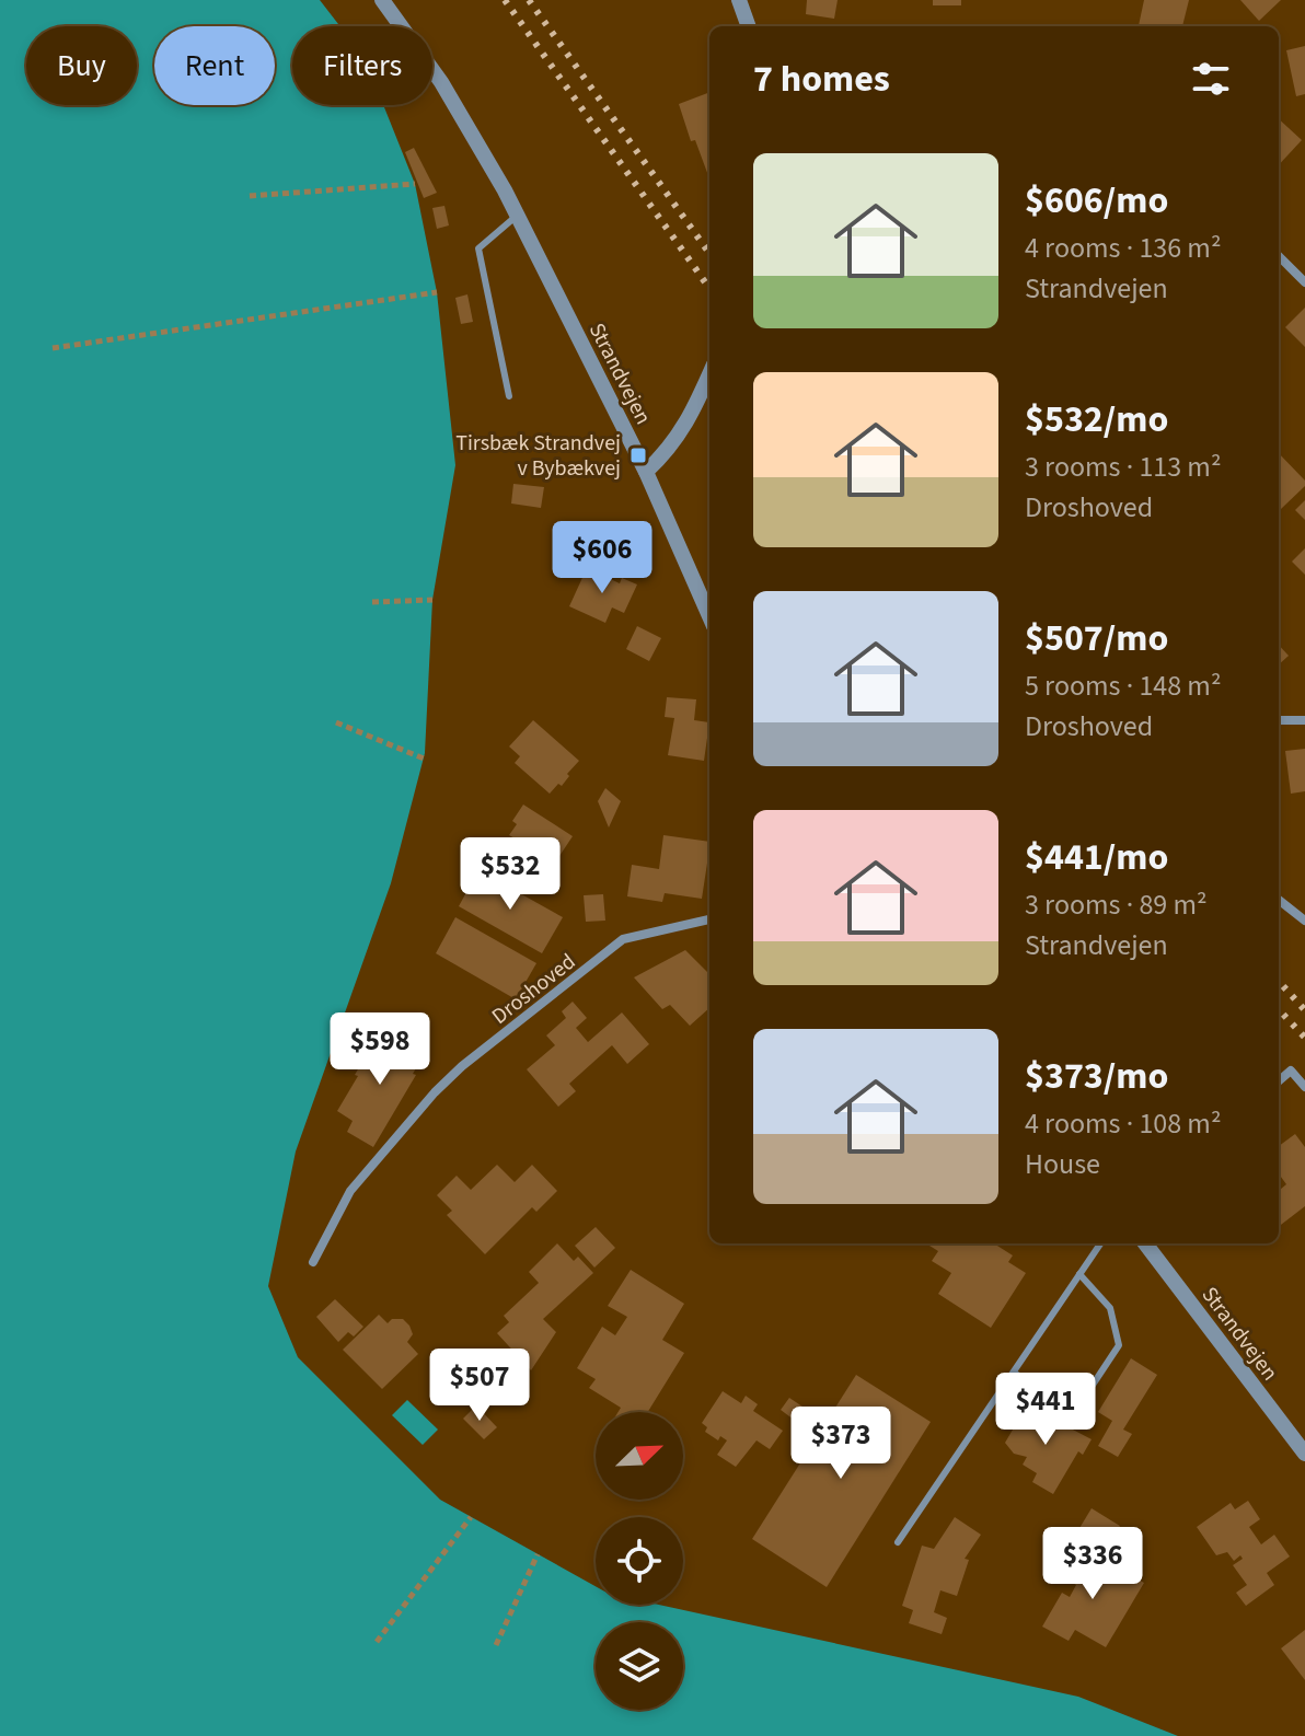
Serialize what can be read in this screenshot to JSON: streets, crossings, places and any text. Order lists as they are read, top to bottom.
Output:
{
  "streets": {
    "street": ["Strandvejen", "Droshoved"]
  },
  "places": {
    "transit": ["Tirsbæk Strandvej v Bybækvej"]
  },
  "north": "top right",
  "page": {
    "chip": ["Buy", "Rent", "Filters"],
    "heading": "7 homes",
    "list": [
      {
        "name": "$606/mo",
        "note": "4 rooms · 136 m² · Strandvejen"
      },
      {
        "name": "$532/mo",
        "note": "3 rooms · 113 m² · Droshoved"
      },
      {
        "name": "$507/mo",
        "note": "5 rooms · 148 m² · Droshoved"
      },
      {
        "name": "$441/mo",
        "note": "3 rooms · 89 m² · Strandvejen"
      },
      {
        "name": "$373/mo",
        "note": "4 rooms · 108 m² · House"
      }
    ],
    "price": [
      "$606",
      "$532",
      "$598",
      "$507",
      "$441",
      "$373",
      "$336"
    ]
  }
}
